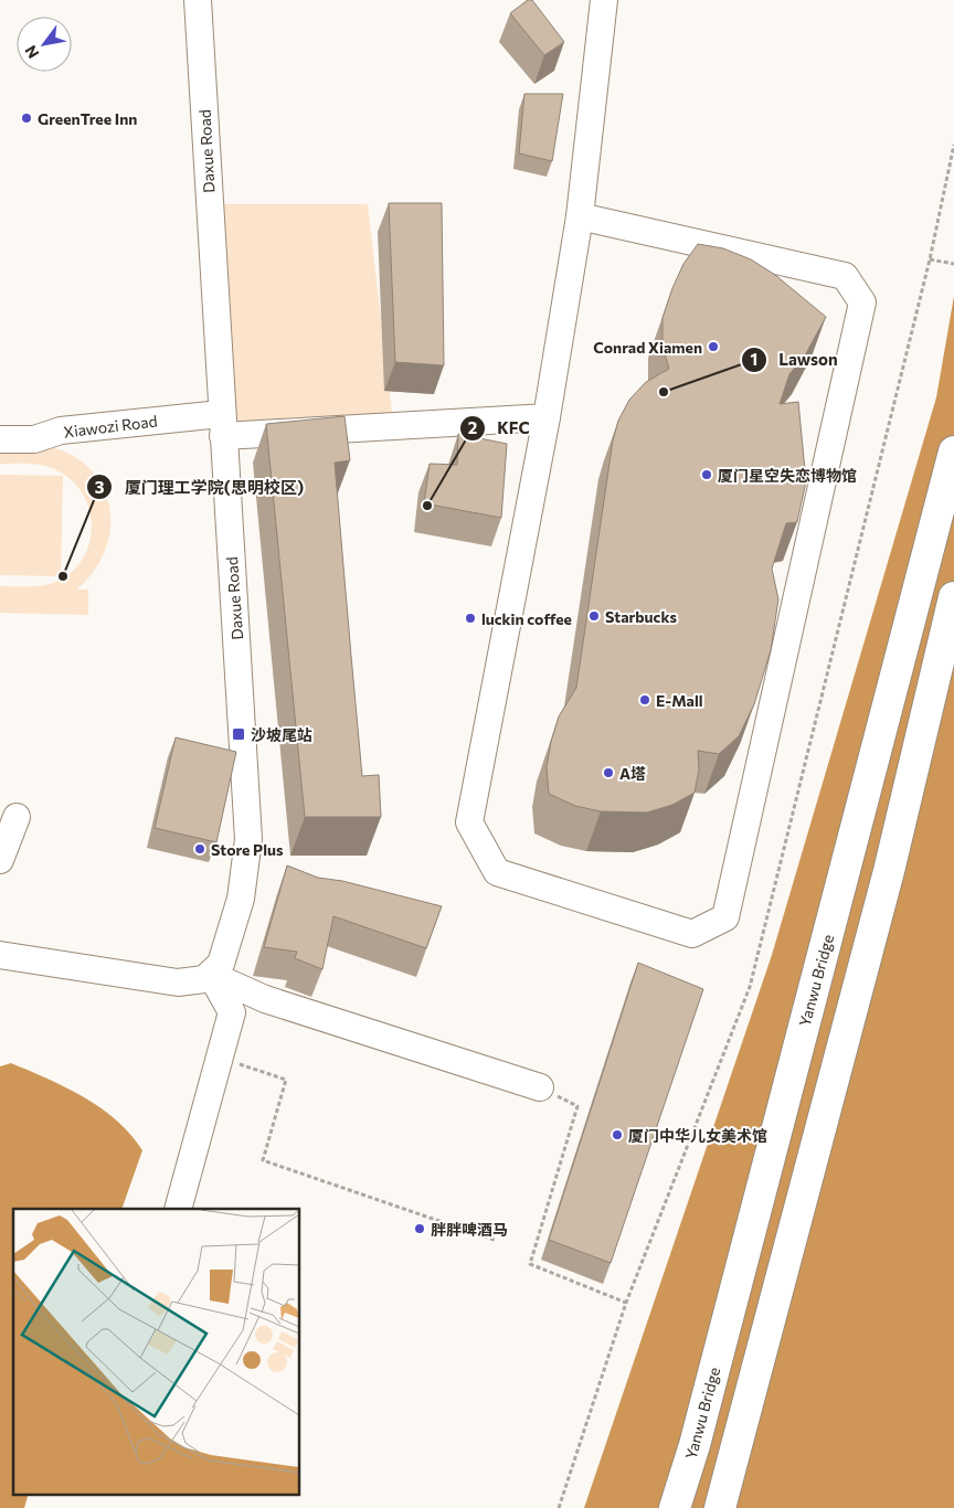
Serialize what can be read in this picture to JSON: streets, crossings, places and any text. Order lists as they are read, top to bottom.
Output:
{
  "streets": {
    "highway": ["Yanwu Bridge"],
    "street": ["Daxue Road", "Xiawozi Road"]
  },
  "crossings": [
    ["Daxue Road", "Xiawozi Road"]
  ],
  "places": {
    "other": [
      "GreenTree Inn",
      "Conrad Xiamen",
      "Lawson",
      "厦门星空失恋博物馆",
      "KFC",
      "厦门理工学院(思明校区)",
      "Starbucks",
      "luckin coffee",
      "E-Mall",
      "A塔",
      "Store Plus",
      "厦门中华儿女美术馆",
      "胖胖啤酒马"
    ],
    "transit": ["沙坡尾站"]
  },
  "north": "bottom left"
}
